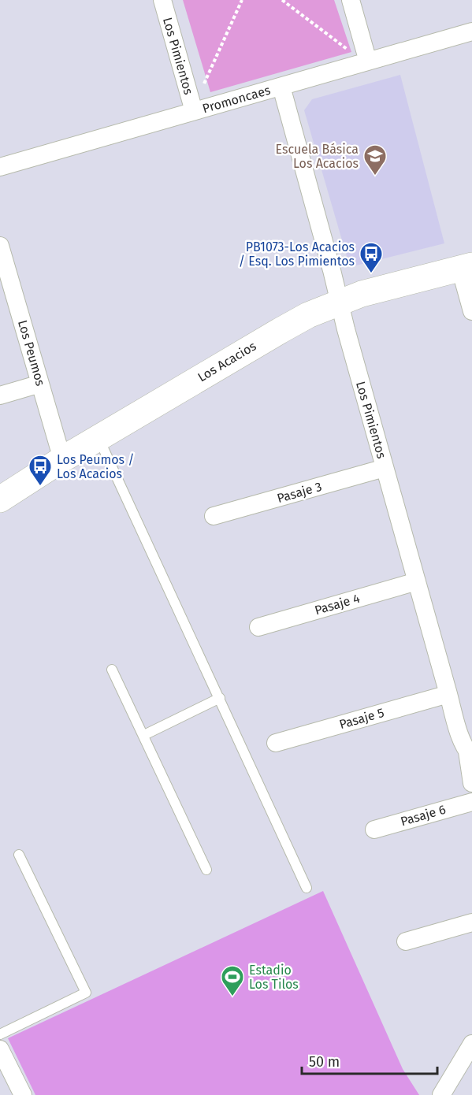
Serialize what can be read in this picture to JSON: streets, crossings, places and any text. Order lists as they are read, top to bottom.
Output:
{
  "streets": {
    "street": [
      "Los Pimientos",
      "Promoncaes",
      "Los Peumos",
      "Los Acacios",
      "Pasaje 3",
      "Pasaje 4",
      "Pasaje 5",
      "Pasaje 6"
    ]
  },
  "crossings": [
    ["Los Pimientos", "Promoncaes"],
    ["Los Pimientos", "Los Acacios"],
    ["Los Pimientos", "Pasaje 3"],
    ["Los Pimientos", "Pasaje 4"],
    ["Los Pimientos", "Pasaje 5"],
    ["Los Peumos", "Los Acacios"]
  ],
  "places": {
    "school or university": ["Escuela Básica Los Acacios"],
    "bus stop": ["PB1073-Los Acacios / Esq. Los Pimientos", "Los Peumos / Los Acacios"],
    "sports": ["Estadio Los Tilos"]
  },
  "scale_bar": "50 m"
}
